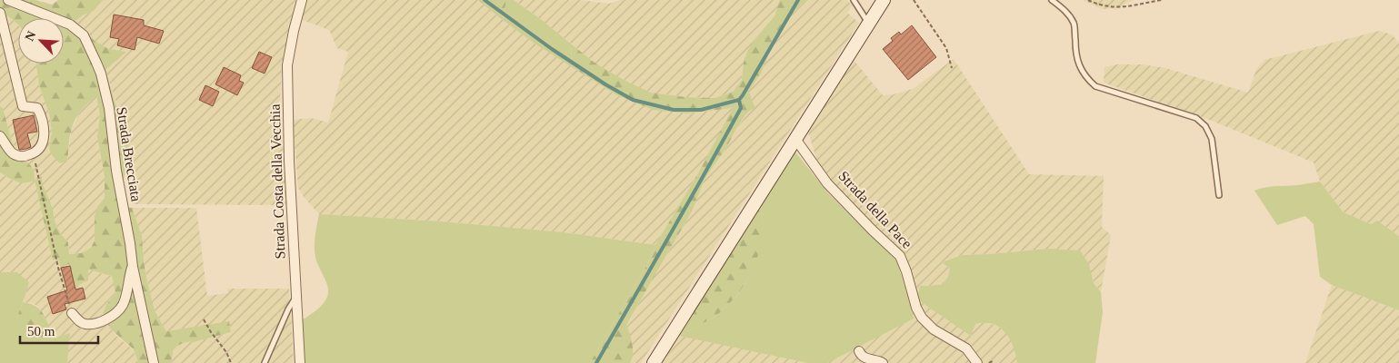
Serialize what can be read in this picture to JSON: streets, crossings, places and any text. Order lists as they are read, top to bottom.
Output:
{
  "streets": {
    "street": ["Strada Brecciata", "Strada Costa della Vecchia", "Strada della Pace"]
  },
  "scale_bar": "50 m",
  "north": "top left"
}
